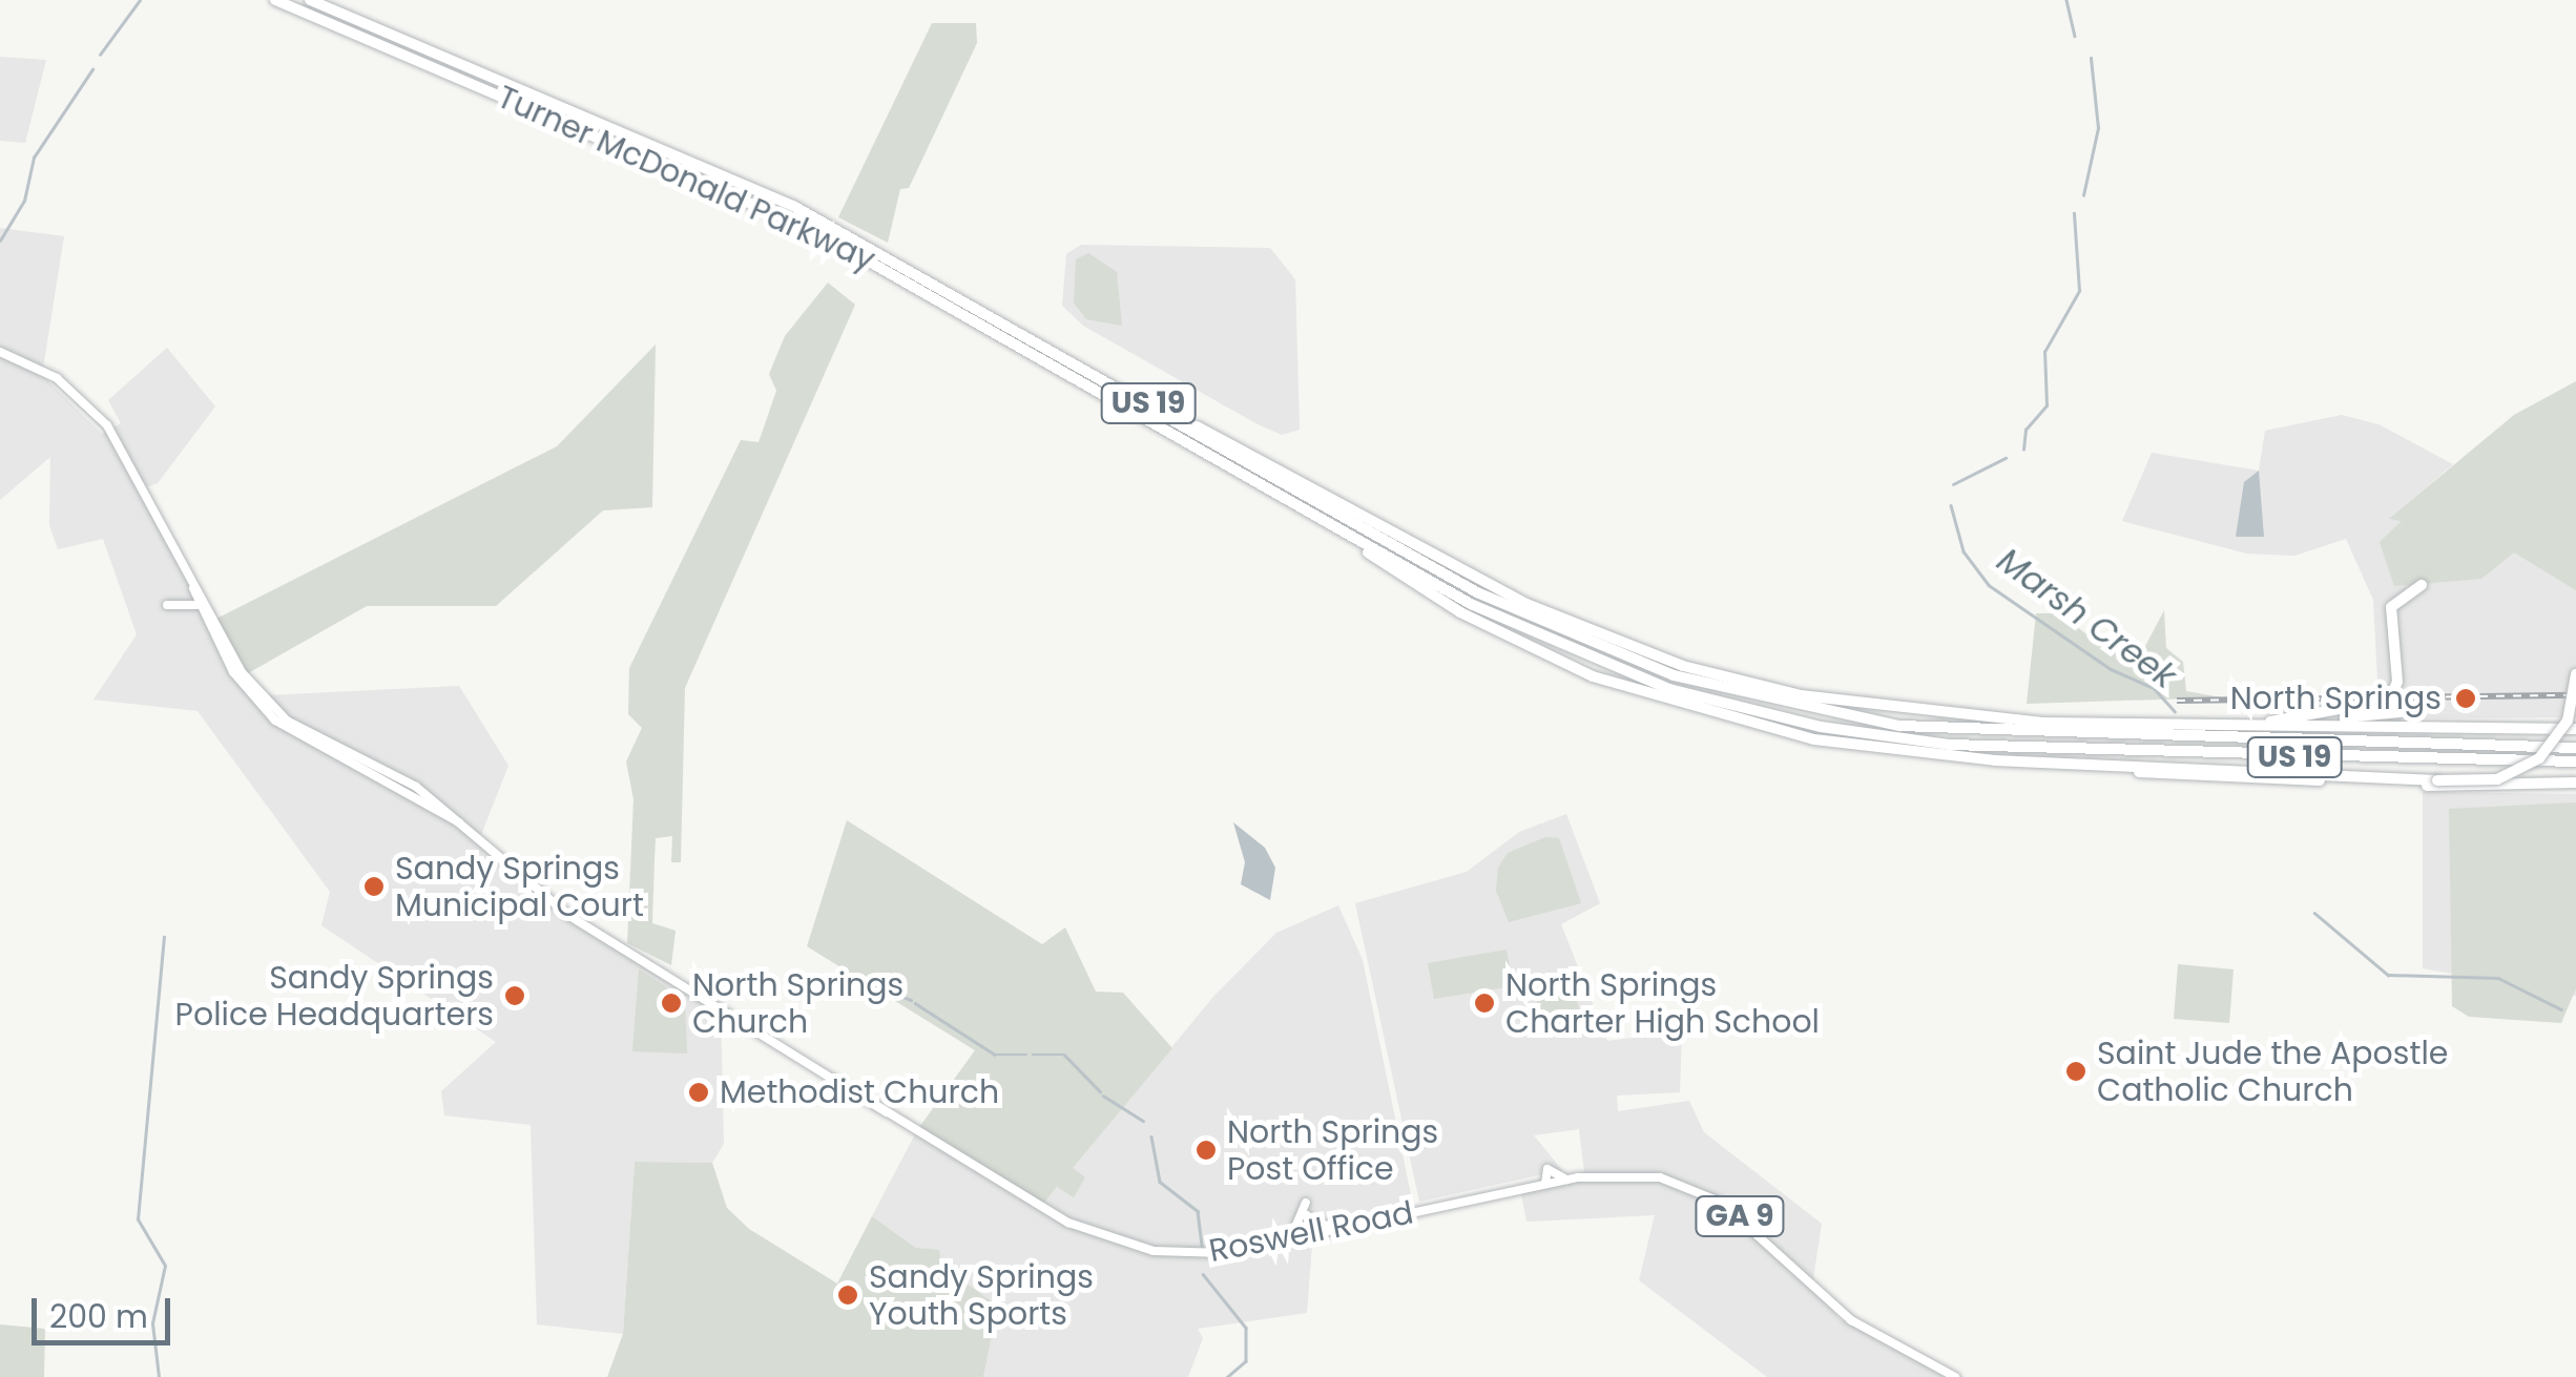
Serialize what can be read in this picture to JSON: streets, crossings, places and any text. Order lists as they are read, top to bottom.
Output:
{
  "streets": {
    "highway": ["Turner McDonald Parkway", "US 19"],
    "main road": ["GA 9", "Roswell Road"]
  },
  "water": ["Marsh Creek"],
  "places": [
    "North Springs",
    "Sandy Springs Municipal Court",
    "Sandy Springs Police Headquarters",
    "North Springs Church",
    "North Springs Charter High School",
    "Saint Jude the Apostle Catholic Church",
    "Methodist Church",
    "North Springs Post Office",
    "Sandy Springs Youth Sports"
  ],
  "scale_bar": "200 m"
}
